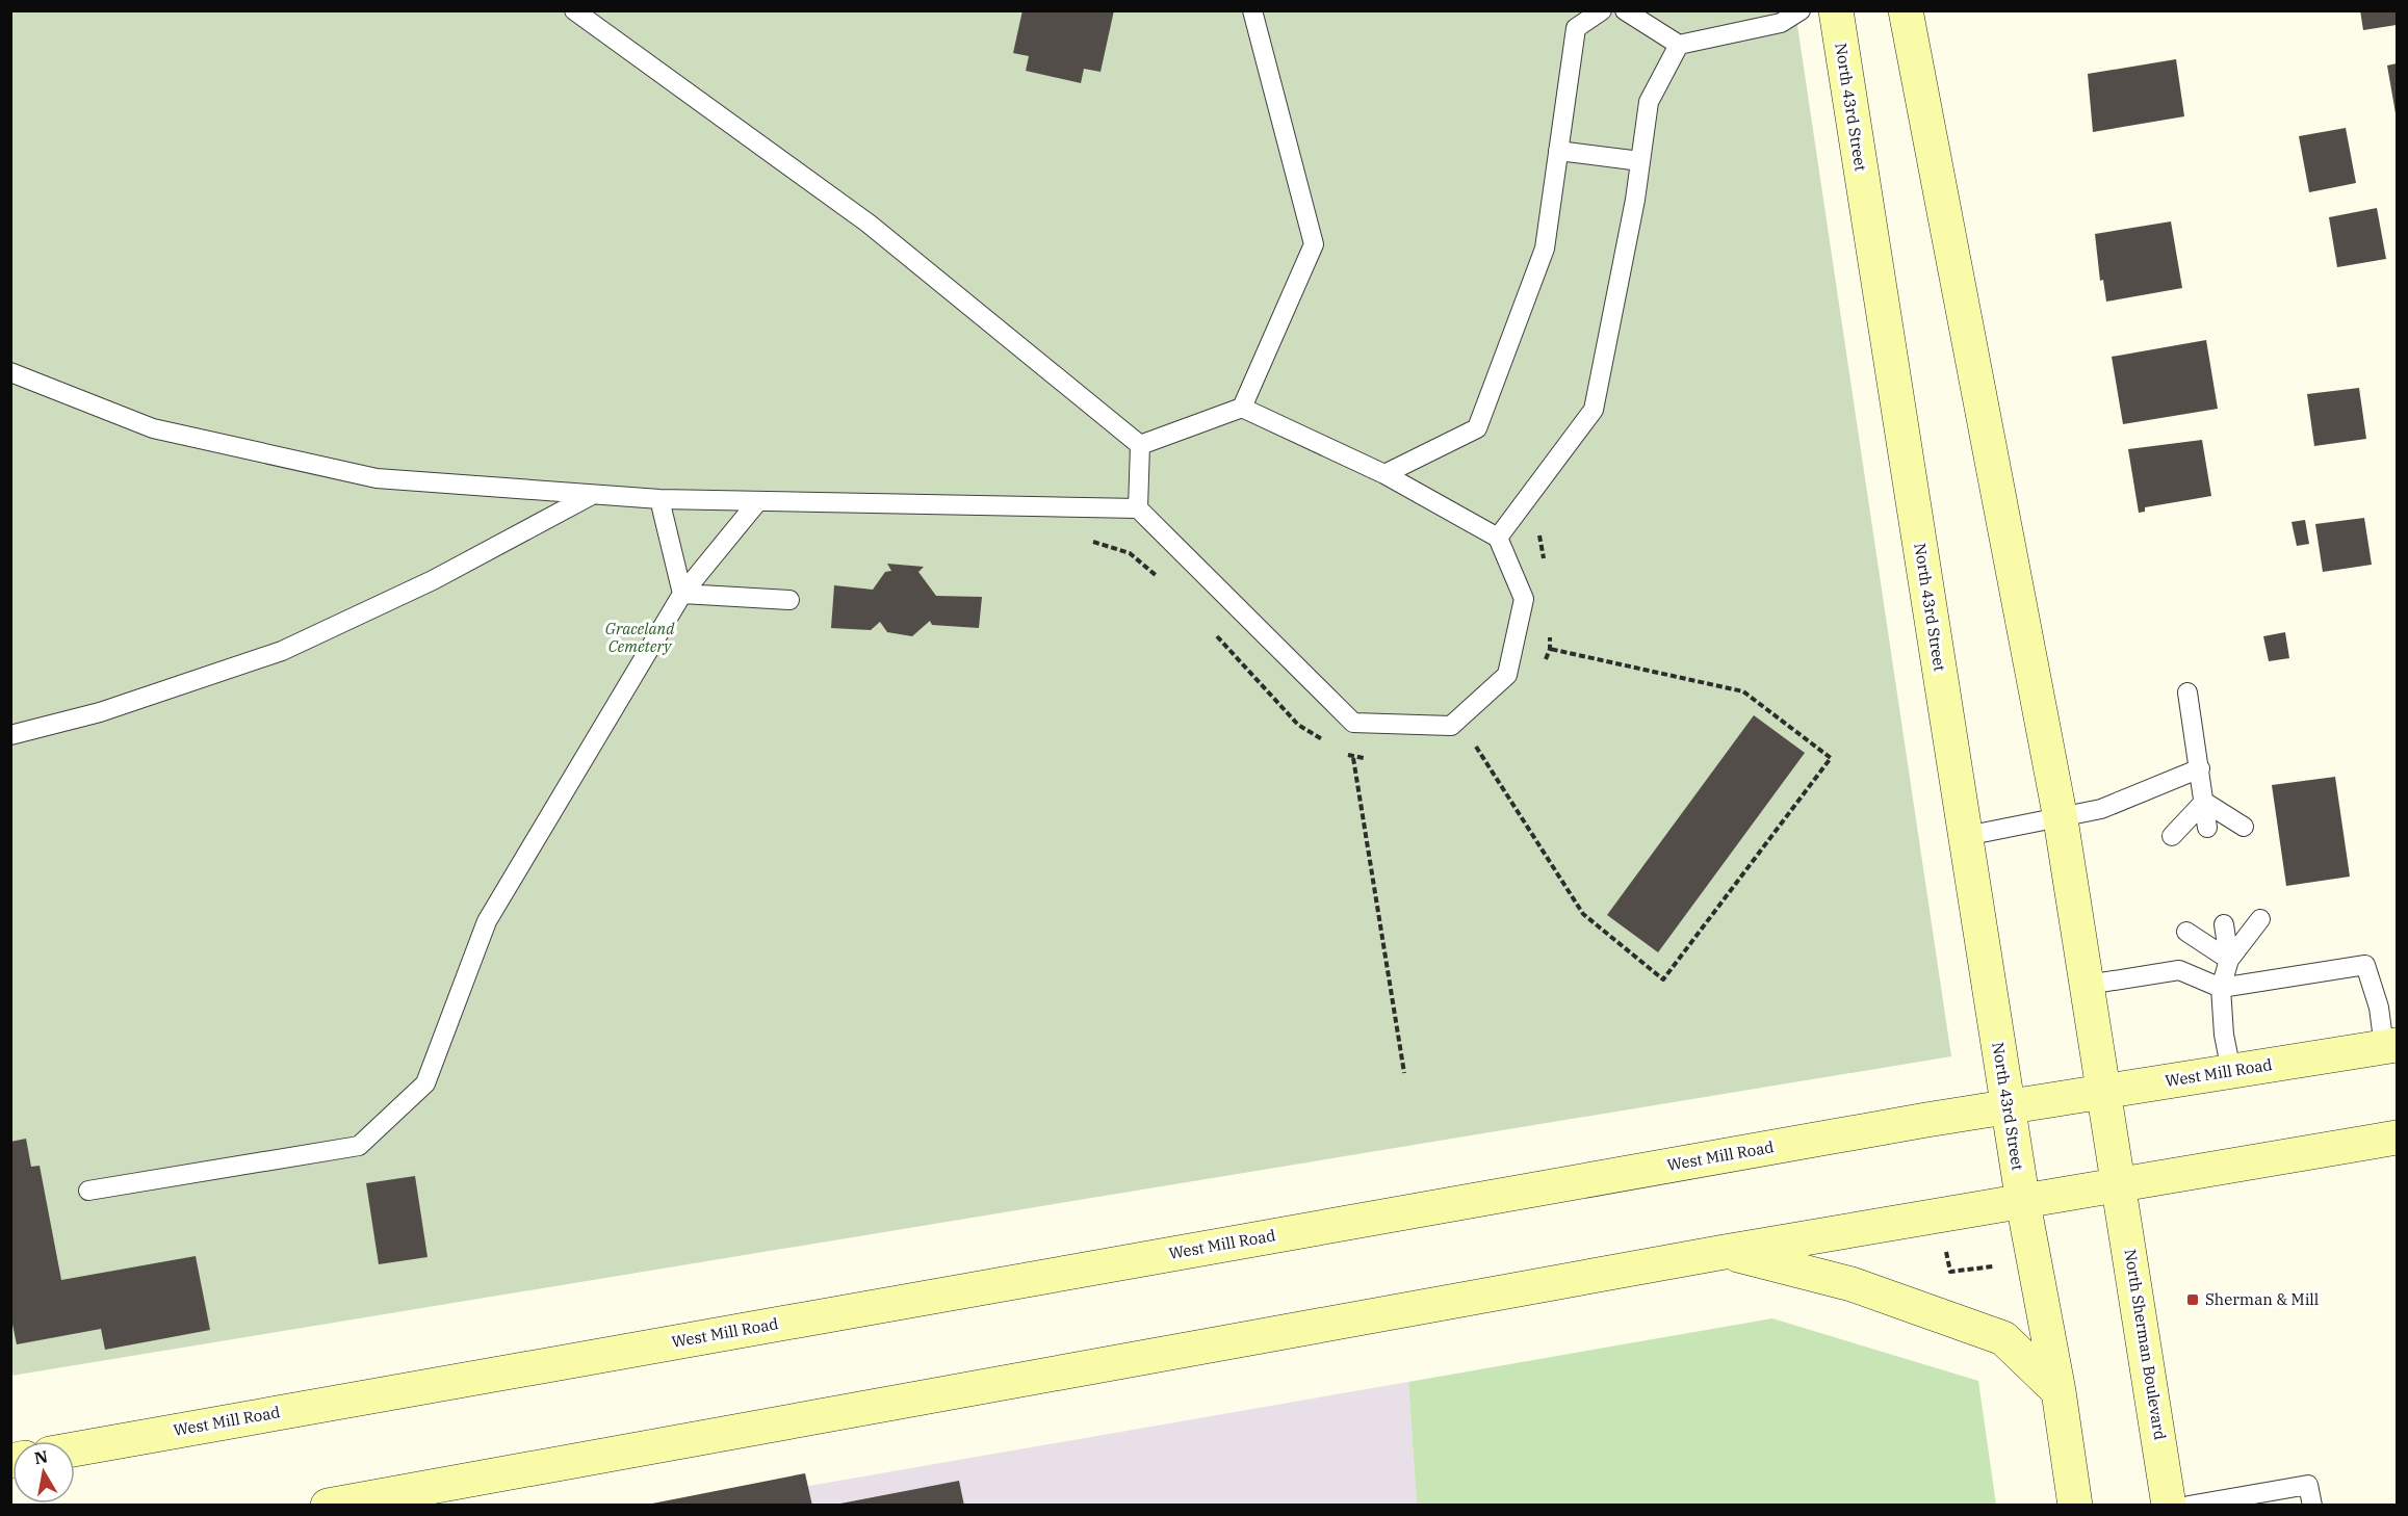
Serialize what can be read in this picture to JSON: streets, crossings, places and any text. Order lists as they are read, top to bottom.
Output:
{
  "streets": {
    "main road": ["North 43rd Street", "West Mill Road", "North Sherman Boulevard"]
  },
  "crossings": [
    ["North 43rd Street", "West Mill Road"]
  ],
  "parks": ["Graceland Cemetery"],
  "places": {
    "transit": ["Sherman & Mill"]
  },
  "north": "top"
}
